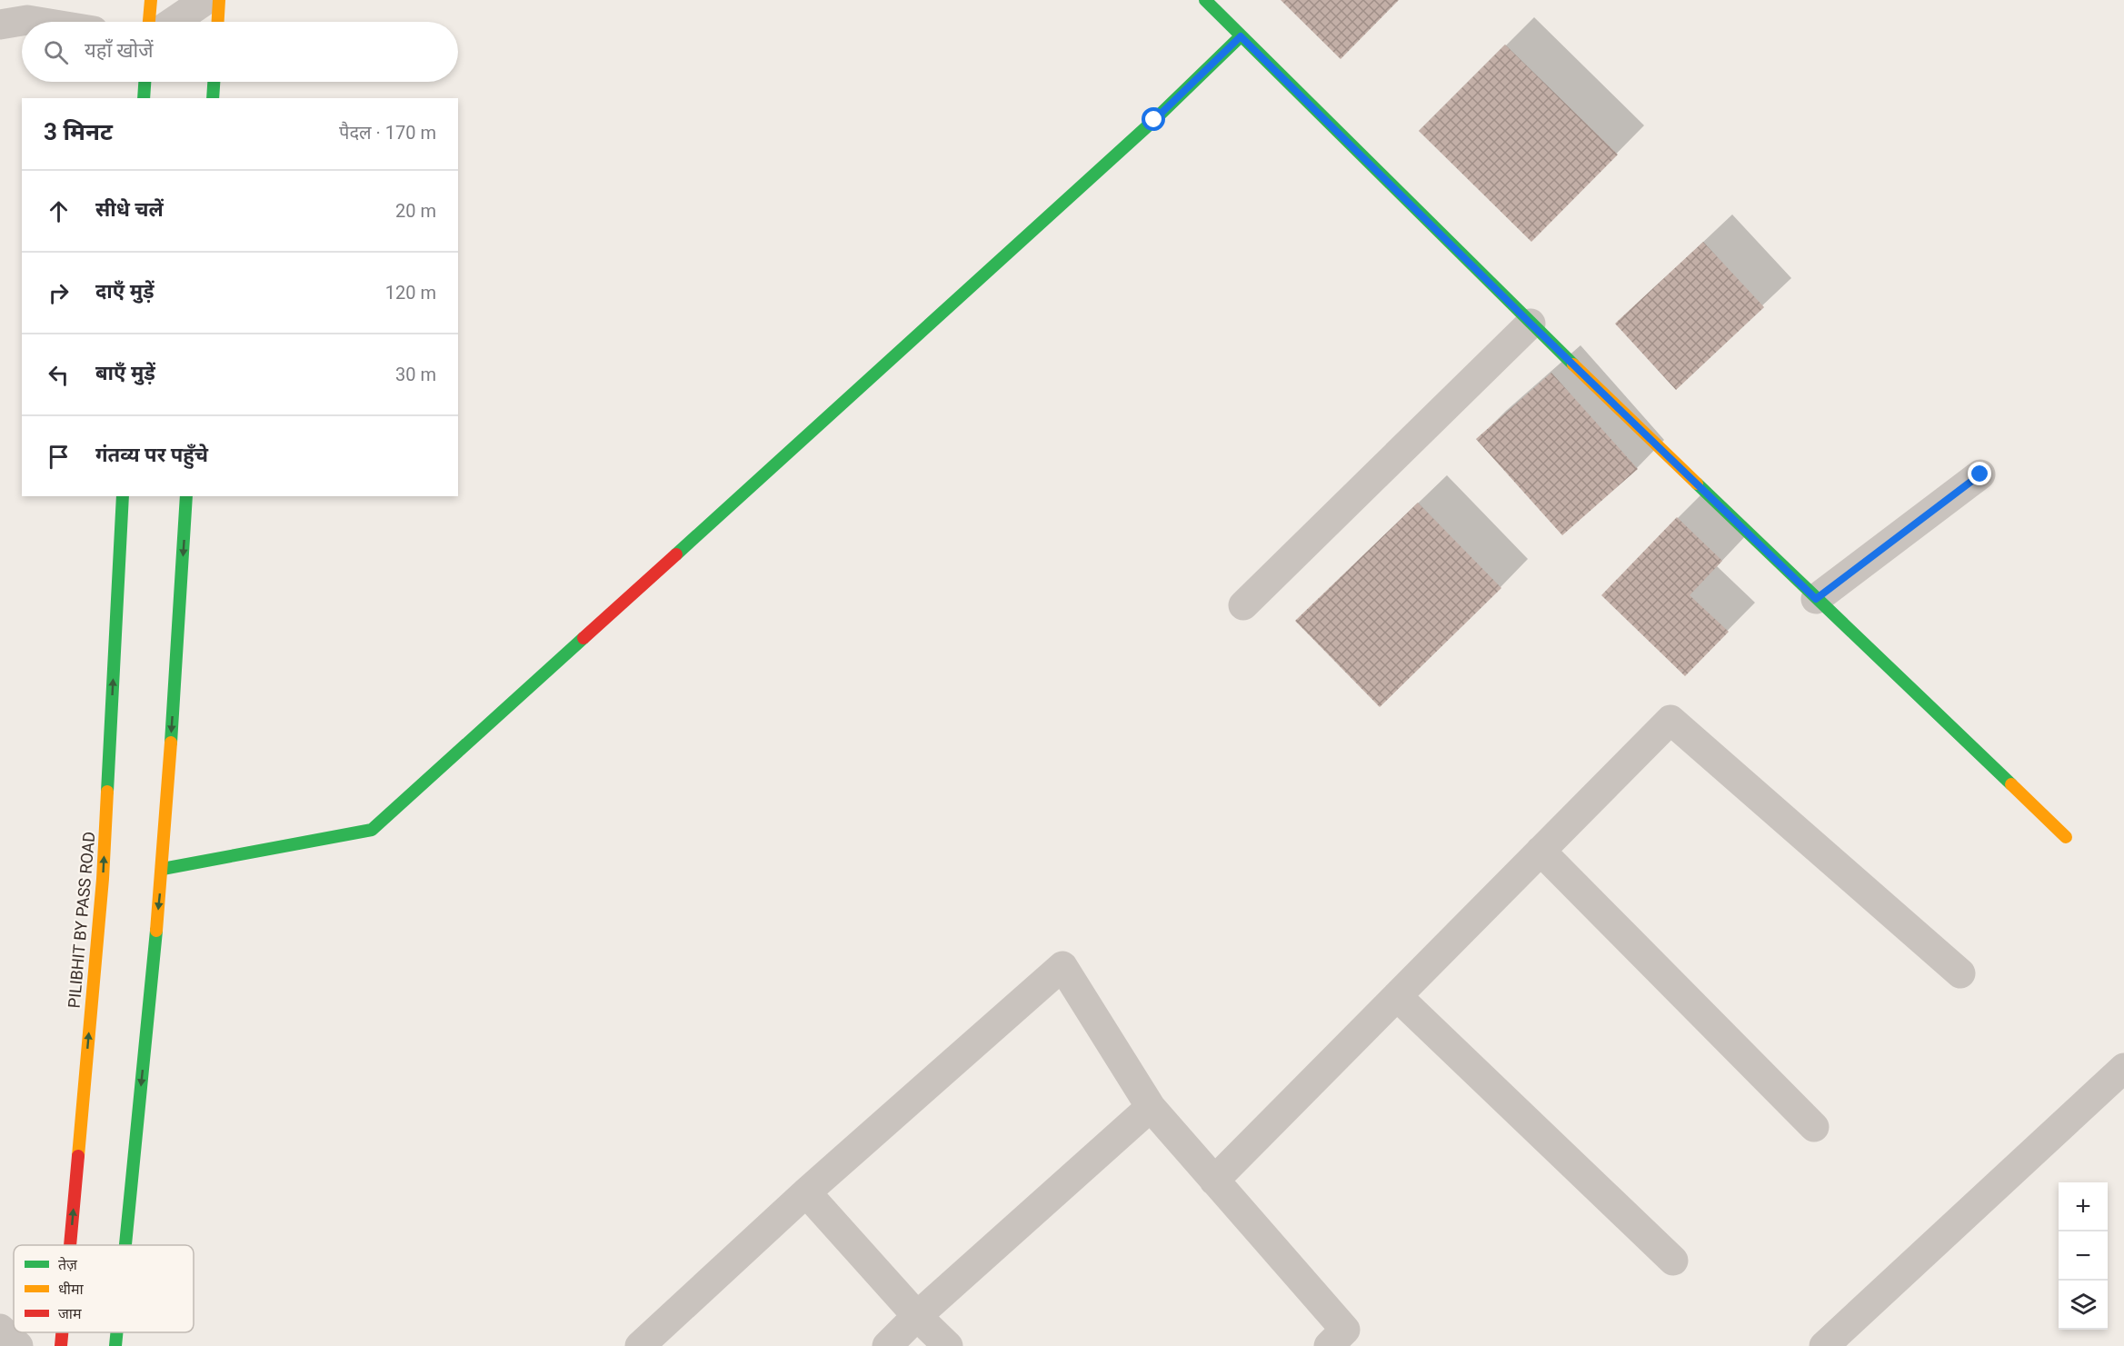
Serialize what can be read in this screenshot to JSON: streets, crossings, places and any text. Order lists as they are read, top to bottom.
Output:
{
  "streets": {
    "street": ["PILIBHIT BY PASS ROAD"]
  },
  "legend": ["तेज़", "धीमा", "जाम"],
  "page": {
    "search": "यहाँ खोजें",
    "heading": ["3 मिनट", "पैदल · 170 m"],
    "list": [
      ["सीधे चलें", "20 m"],
      ["दाएँ मुड़ें", "120 m"],
      ["बाएँ मुड़ें", "30 m"],
      "गंतव्य पर पहुँचे"
    ],
    "map_buttons": ["+", "−"]
  }
}
